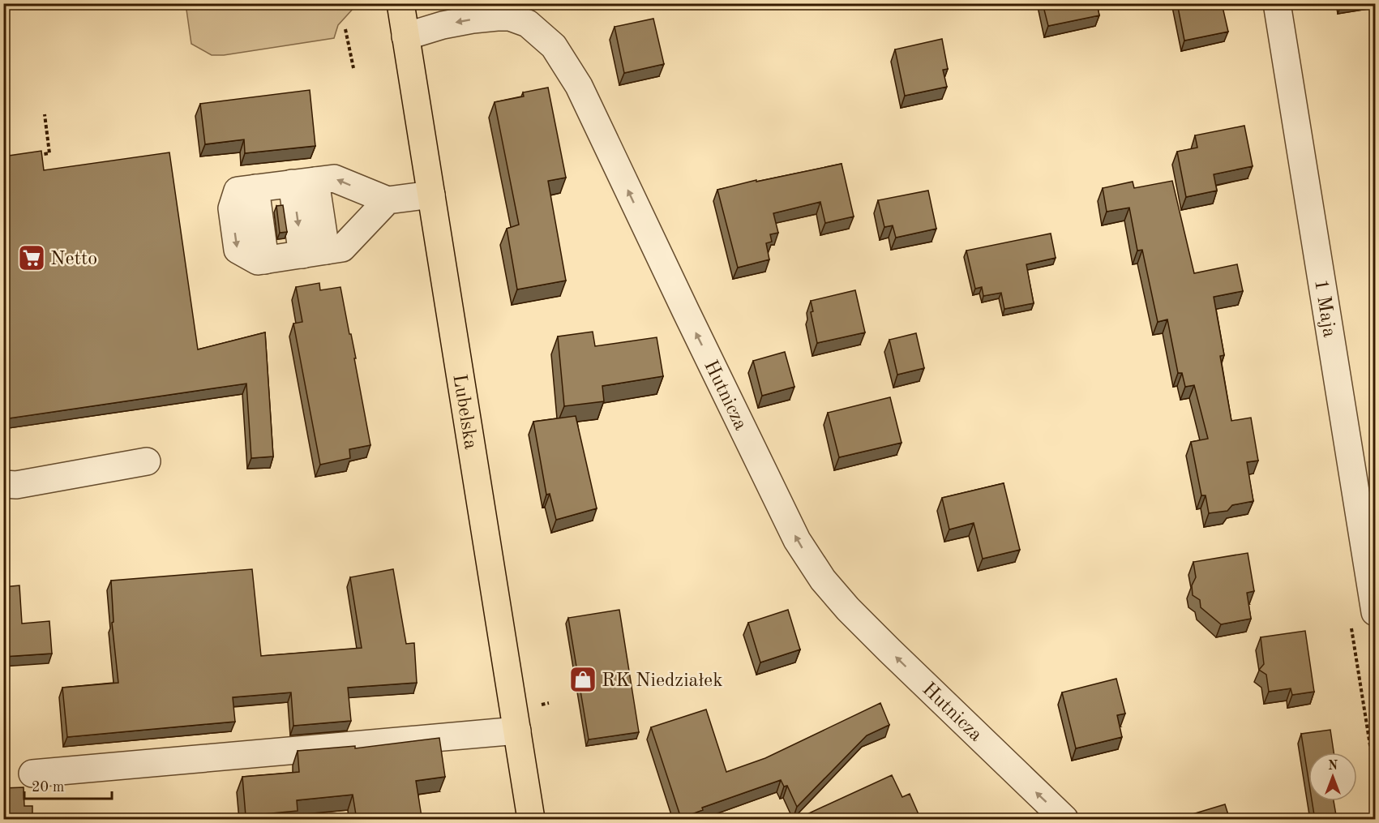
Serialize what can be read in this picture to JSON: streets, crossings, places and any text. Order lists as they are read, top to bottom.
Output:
{
  "streets": {
    "main road": ["Lubelska"],
    "street": ["1 Maja", "Hutnicza"]
  },
  "crossings": [
    ["Hutnicza", "Lubelska"]
  ],
  "one_way": ["Hutnicza"],
  "places": {
    "supermarket": ["Netto"],
    "shop": ["RK Niedziałek"]
  },
  "scale_bar": "20 m",
  "north": "top"
}
